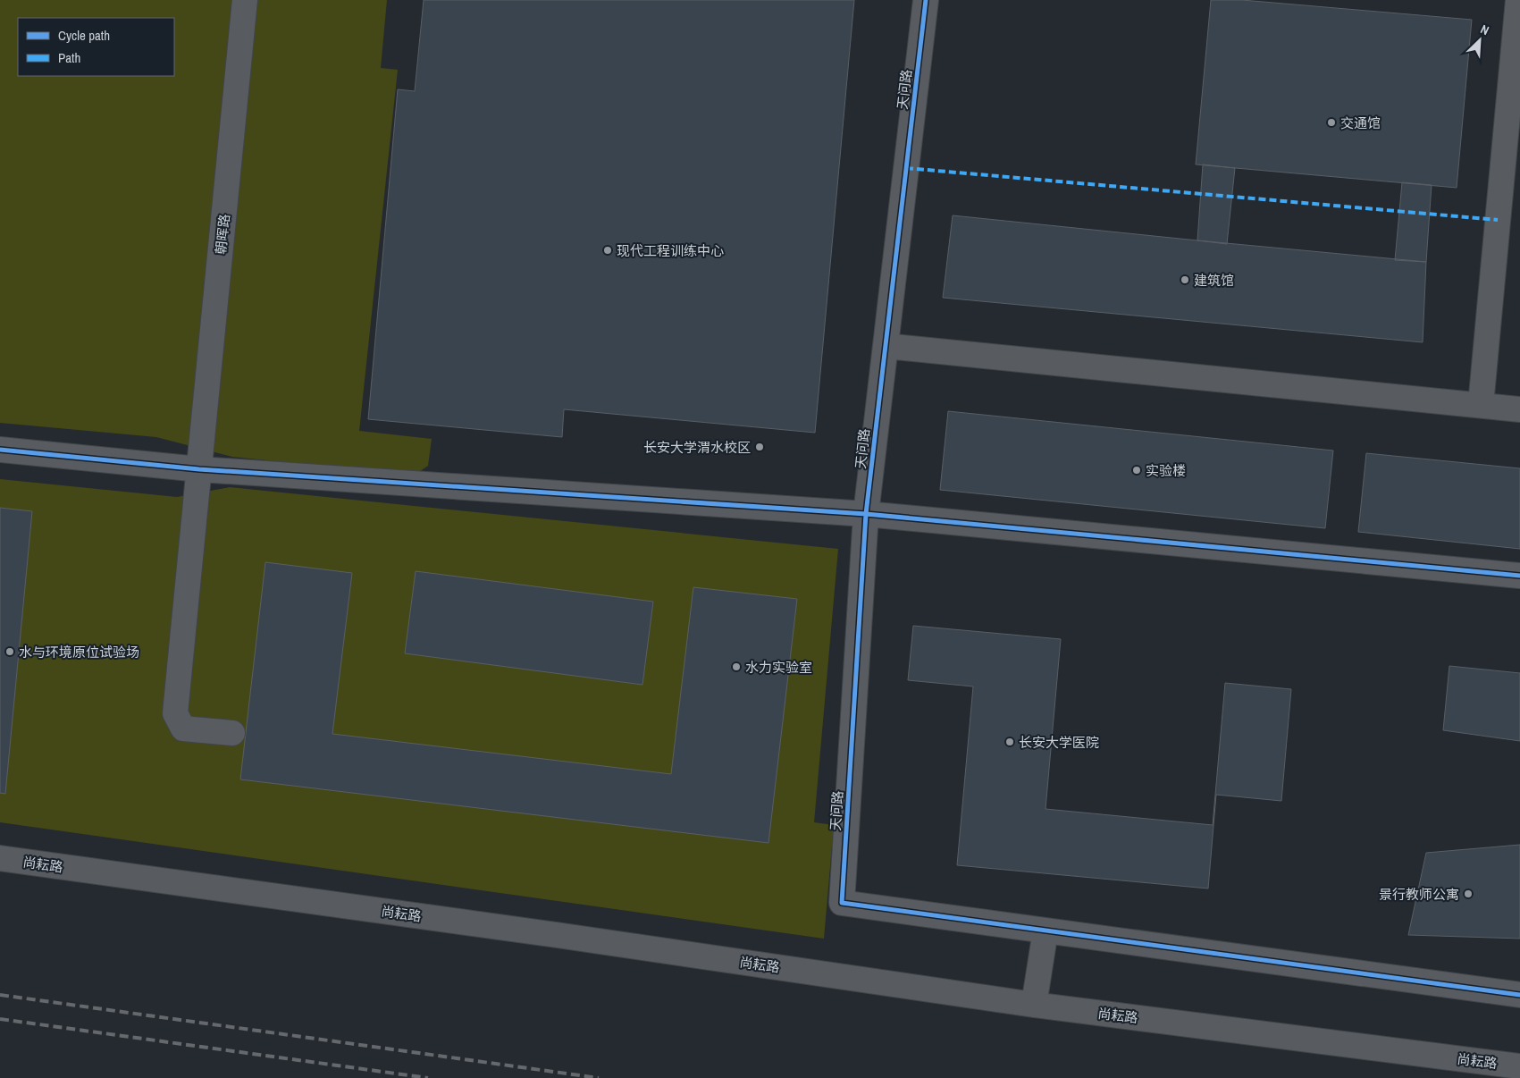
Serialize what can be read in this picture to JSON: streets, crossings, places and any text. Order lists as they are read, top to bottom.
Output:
{
  "streets": {
    "street": ["天问路", "朝晖路", "尚耘路"]
  },
  "places": [
    "交通馆",
    "现代工程训练中心",
    "建筑馆",
    "长安大学渭水校区",
    "实验楼",
    "水与环境原位试验场",
    "水力实验室",
    "长安大学医院",
    "景行教师公寓"
  ],
  "legend": ["Cycle path", "Path"],
  "north": "top right"
}
